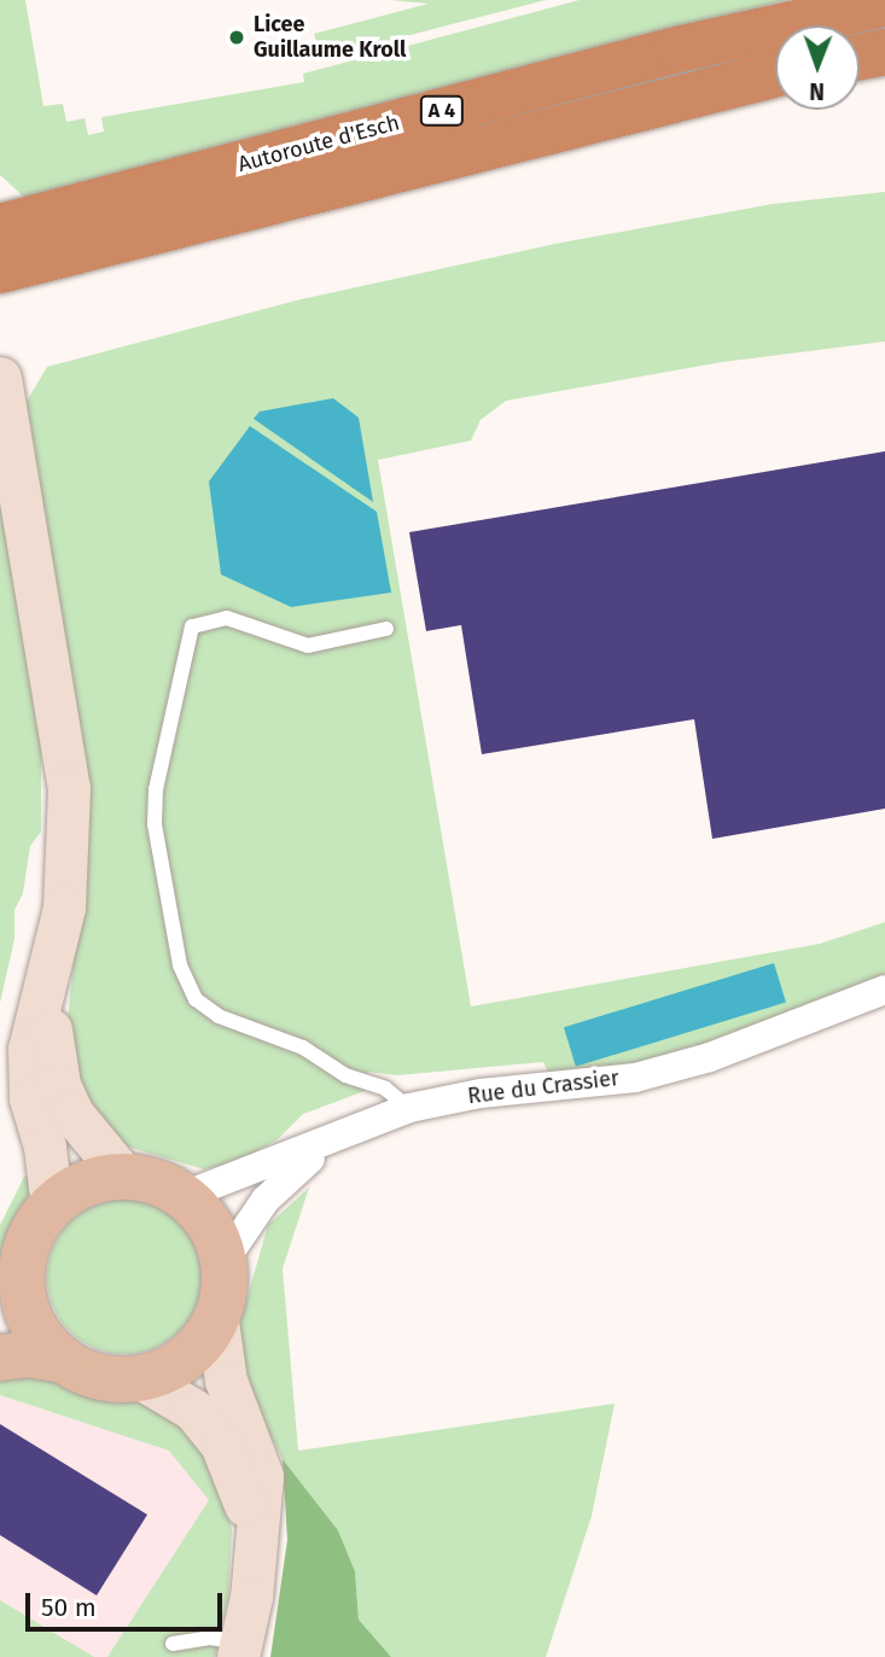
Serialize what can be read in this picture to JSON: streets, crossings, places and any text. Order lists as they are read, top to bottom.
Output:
{
  "streets": {
    "highway": ["A 4", "Autoroute d'Esch"],
    "street": ["Rue du Crassier"]
  },
  "places": ["Licee Guillaume Kroll"],
  "scale_bar": "50 m",
  "north": "bottom"
}
